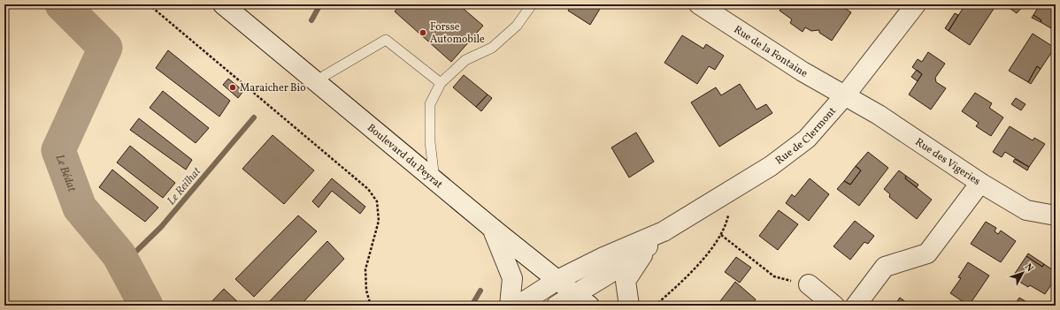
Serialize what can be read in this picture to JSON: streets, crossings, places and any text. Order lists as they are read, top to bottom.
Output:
{
  "streets": {
    "street": [
      "Rue de la Fontaine",
      "Rue de Clermont",
      "Boulevard du Peyrat",
      "Rue des Vigeries"
    ]
  },
  "crossings": [
    ["Rue de la Fontaine", "Rue de Clermont"],
    ["Rue de la Fontaine", "Rue des Vigeries"],
    ["Rue de Clermont", "Boulevard du Peyrat"],
    ["Rue de Clermont", "Rue des Vigeries"]
  ],
  "water": ["Le Bédat", "Le Reilhat"],
  "places": ["Forsse Automobile", "Maraicher Bio"],
  "north": "top right"
}
